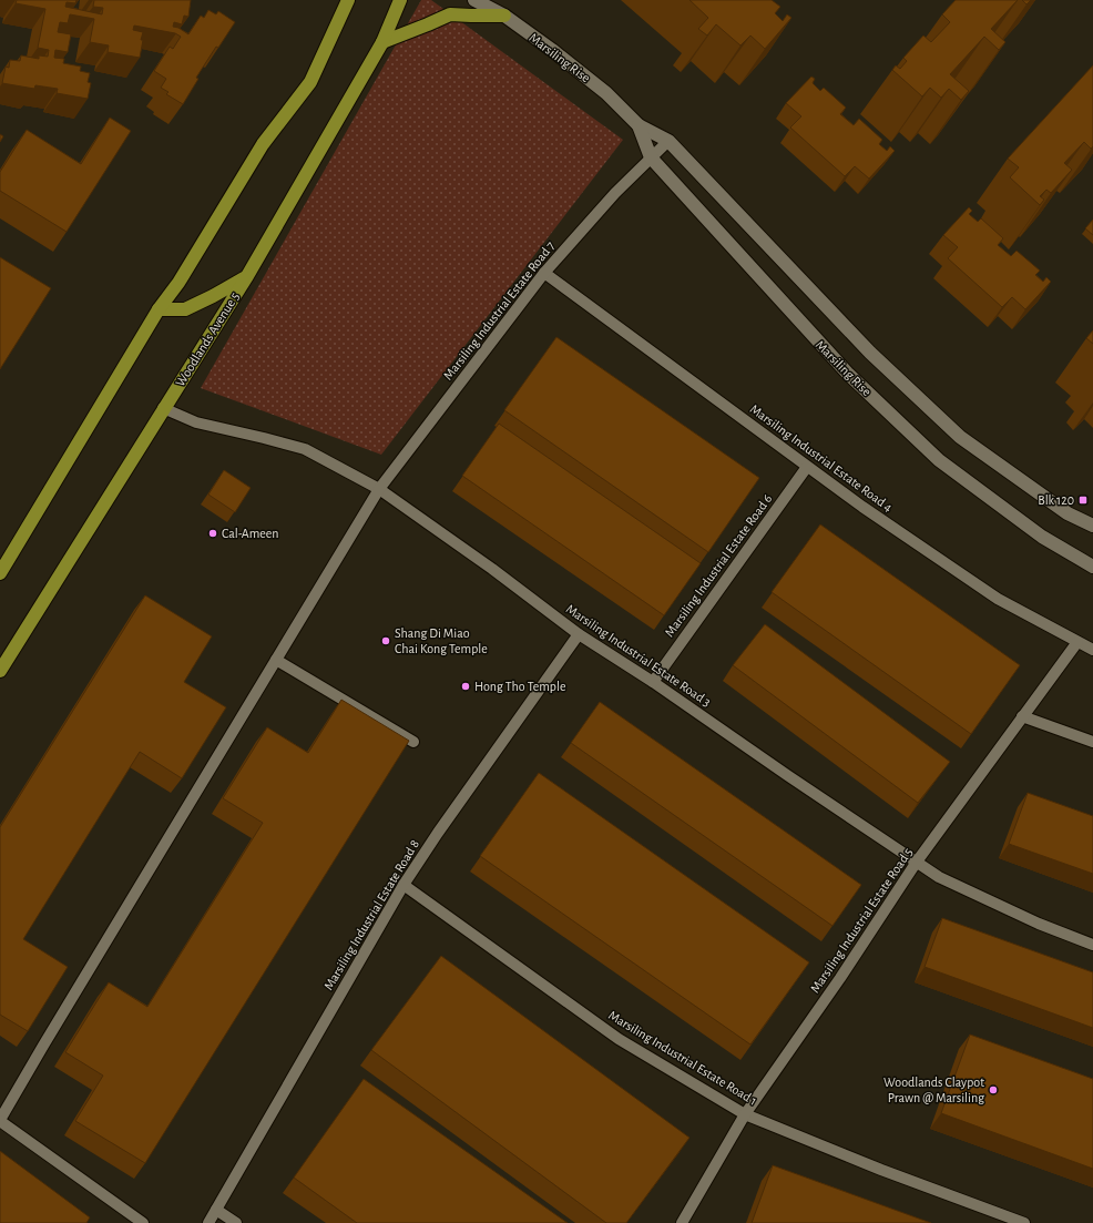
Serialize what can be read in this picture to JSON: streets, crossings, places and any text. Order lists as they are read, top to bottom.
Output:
{
  "streets": {
    "main road": ["Woodlands Avenue 5"],
    "street": ["Marsiling Rise"],
    "lane": [
      "Marsiling Industrial Estate Road 7",
      "Marsiling Industrial Estate Road 4",
      "Marsiling Industrial Estate Road 6",
      "Marsiling Industrial Estate Road 3",
      "Marsiling Industrial Estate Road 8",
      "Marsiling Industrial Estate Road 5",
      "Marsiling Industrial Estate Road 1"
    ]
  },
  "crossings": [
    ["Marsiling Rise", "Marsiling Industrial Estate Road 7"],
    ["Marsiling Industrial Estate Road 7", "Marsiling Industrial Estate Road 4"],
    ["Marsiling Industrial Estate Road 7", "Marsiling Industrial Estate Road 3"],
    ["Woodlands Avenue 5", "Marsiling Industrial Estate Road 3"],
    ["Marsiling Industrial Estate Road 4", "Marsiling Industrial Estate Road 6"],
    ["Marsiling Industrial Estate Road 4", "Marsiling Industrial Estate Road 5"],
    ["Marsiling Industrial Estate Road 6", "Marsiling Industrial Estate Road 3"],
    ["Marsiling Industrial Estate Road 3", "Marsiling Industrial Estate Road 8"],
    ["Marsiling Industrial Estate Road 3", "Marsiling Industrial Estate Road 5"],
    ["Marsiling Industrial Estate Road 8", "Marsiling Industrial Estate Road 1"],
    ["Marsiling Industrial Estate Road 5", "Marsiling Industrial Estate Road 1"]
  ],
  "places": {
    "transit": ["Blk 120"],
    "other": [
      "Cal-Ameen",
      "Shang Di Miao Chai Kong Temple",
      "Hong Tho Temple",
      "Woodlands Claypot Prawn @ Marsiling"
    ]
  }
}
